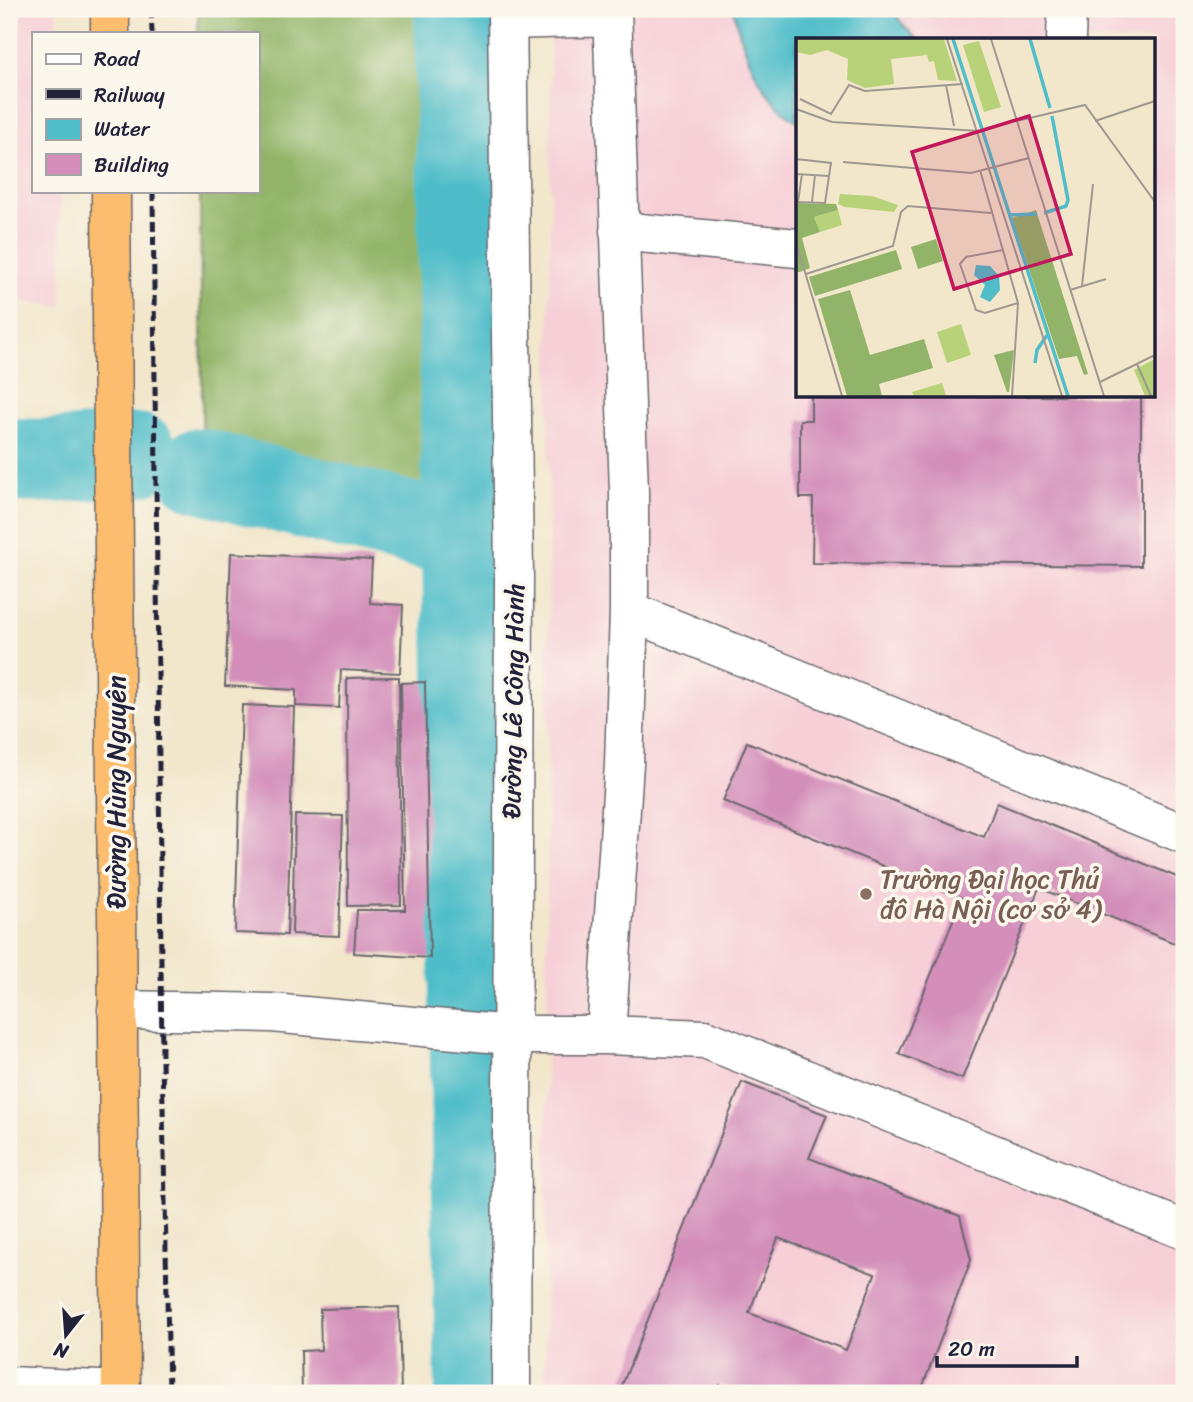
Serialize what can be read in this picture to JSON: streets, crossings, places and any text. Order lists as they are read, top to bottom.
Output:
{
  "streets": {
    "highway": ["Đường Hùng Nguyên"],
    "street": ["Đường Lê Công Hành"]
  },
  "places": ["Trường Đại học Thủ đô Hà Nội (cơ sở 4)"],
  "legend": [
    "Road",
    "Railway",
    "Water",
    "Building"
  ],
  "scale_bar": "20 m",
  "north": "bottom"
}
